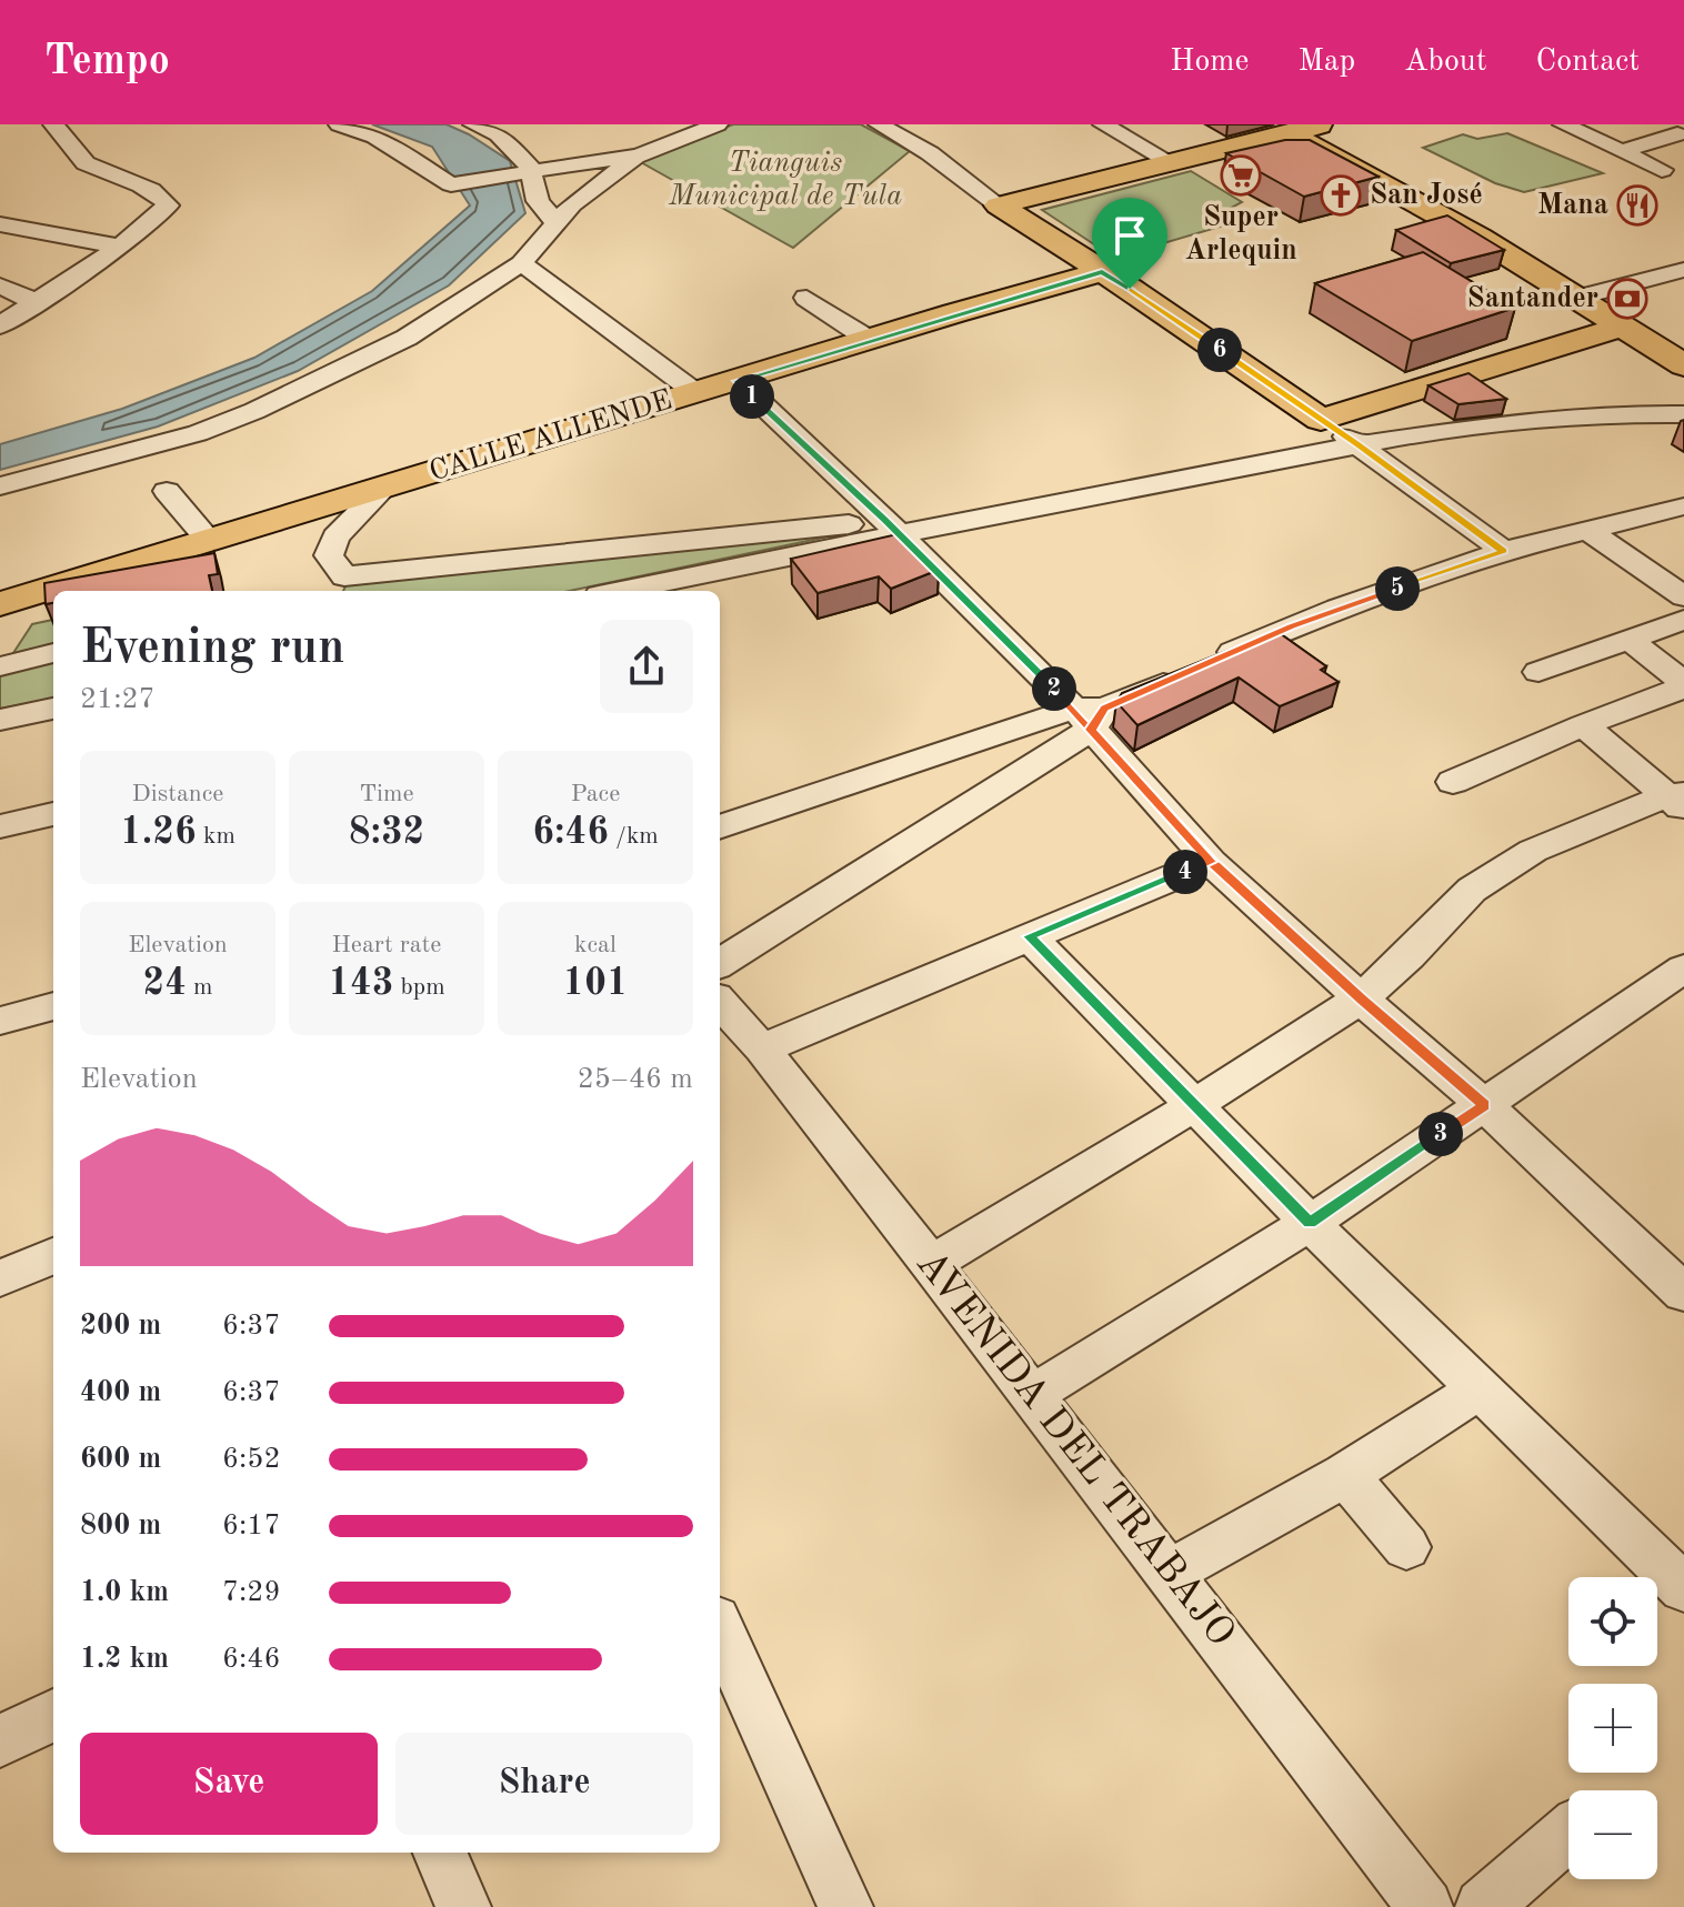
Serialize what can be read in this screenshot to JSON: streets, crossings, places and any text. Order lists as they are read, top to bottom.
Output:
{
  "streets": {
    "main road": ["CALLE ALLENDE"],
    "street": ["AVENIDA DEL TRABAJO"]
  },
  "parks": ["Tianguis Municipal de Tula"],
  "places": {
    "supermarket": ["Super Arlequin"],
    "church": ["San José"],
    "restaurant": ["Mana"],
    "bank": ["Santander"]
  },
  "page": {
    "header": "Tempo",
    "nav": [
      "Home",
      "Map",
      "About",
      "Contact"
    ],
    "pins": [
      "6",
      "1",
      "5",
      "2",
      "4",
      "3"
    ],
    "heading": ["Evening run", "21:27"],
    "stats": [
      ["Distance", "1.26 km"],
      ["Time", "8:32"],
      ["Pace", "6:46 /km"],
      ["Elevation", "24 m"],
      ["Heart rate", "143 bpm"],
      ["kcal", "101"]
    ],
    "chart": ["Elevation", "25–46 m"],
    "list": [
      {
        "name": "200 m",
        "note": "6:37"
      },
      {
        "name": "400 m",
        "note": "6:37"
      },
      {
        "name": "600 m",
        "note": "6:52"
      },
      {
        "name": "800 m",
        "note": "6:17"
      },
      {
        "name": "1.0 km",
        "note": "7:29"
      },
      {
        "name": "1.2 km",
        "note": "6:46"
      }
    ],
    "map_buttons": ["+", "−"],
    "buttons": ["Save", "Share"]
  }
}
